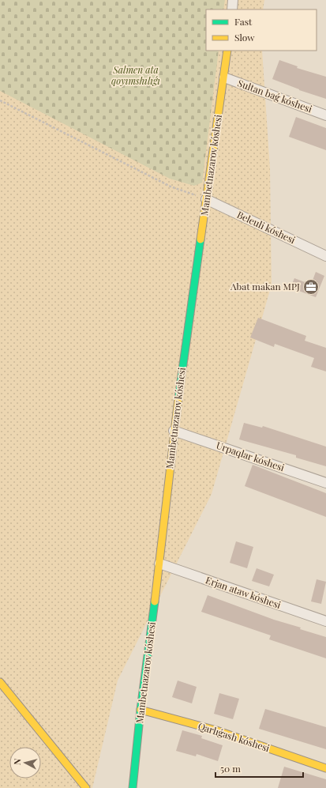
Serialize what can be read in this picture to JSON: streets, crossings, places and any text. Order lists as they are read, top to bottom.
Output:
{
  "streets": {
    "street": [
      "Sultan baǵ kóshesi",
      "Mambetnazarov kóshesi",
      "Beleuli kóshesi",
      "Urpaqlar kóshesi",
      "Erjan ataw kóshesi",
      "Qarlıǵash kóshesi"
    ]
  },
  "crossings": [
    ["Sultan baǵ kóshesi", "Mambetnazarov kóshesi"],
    ["Mambetnazarov kóshesi", "Beleuli kóshesi"],
    ["Mambetnazarov kóshesi", "Urpaqlar kóshesi"],
    ["Mambetnazarov kóshesi", "Erjan ataw kóshesi"],
    ["Mambetnazarov kóshesi", "Qarlıǵash kóshesi"]
  ],
  "parks": ["Salmen ata qoyımshılıǵı"],
  "places": {
    "office": ["Abat makan MPJ"]
  },
  "legend": ["Fast", "Slow"],
  "scale_bar": "50 m",
  "north": "left"
}
